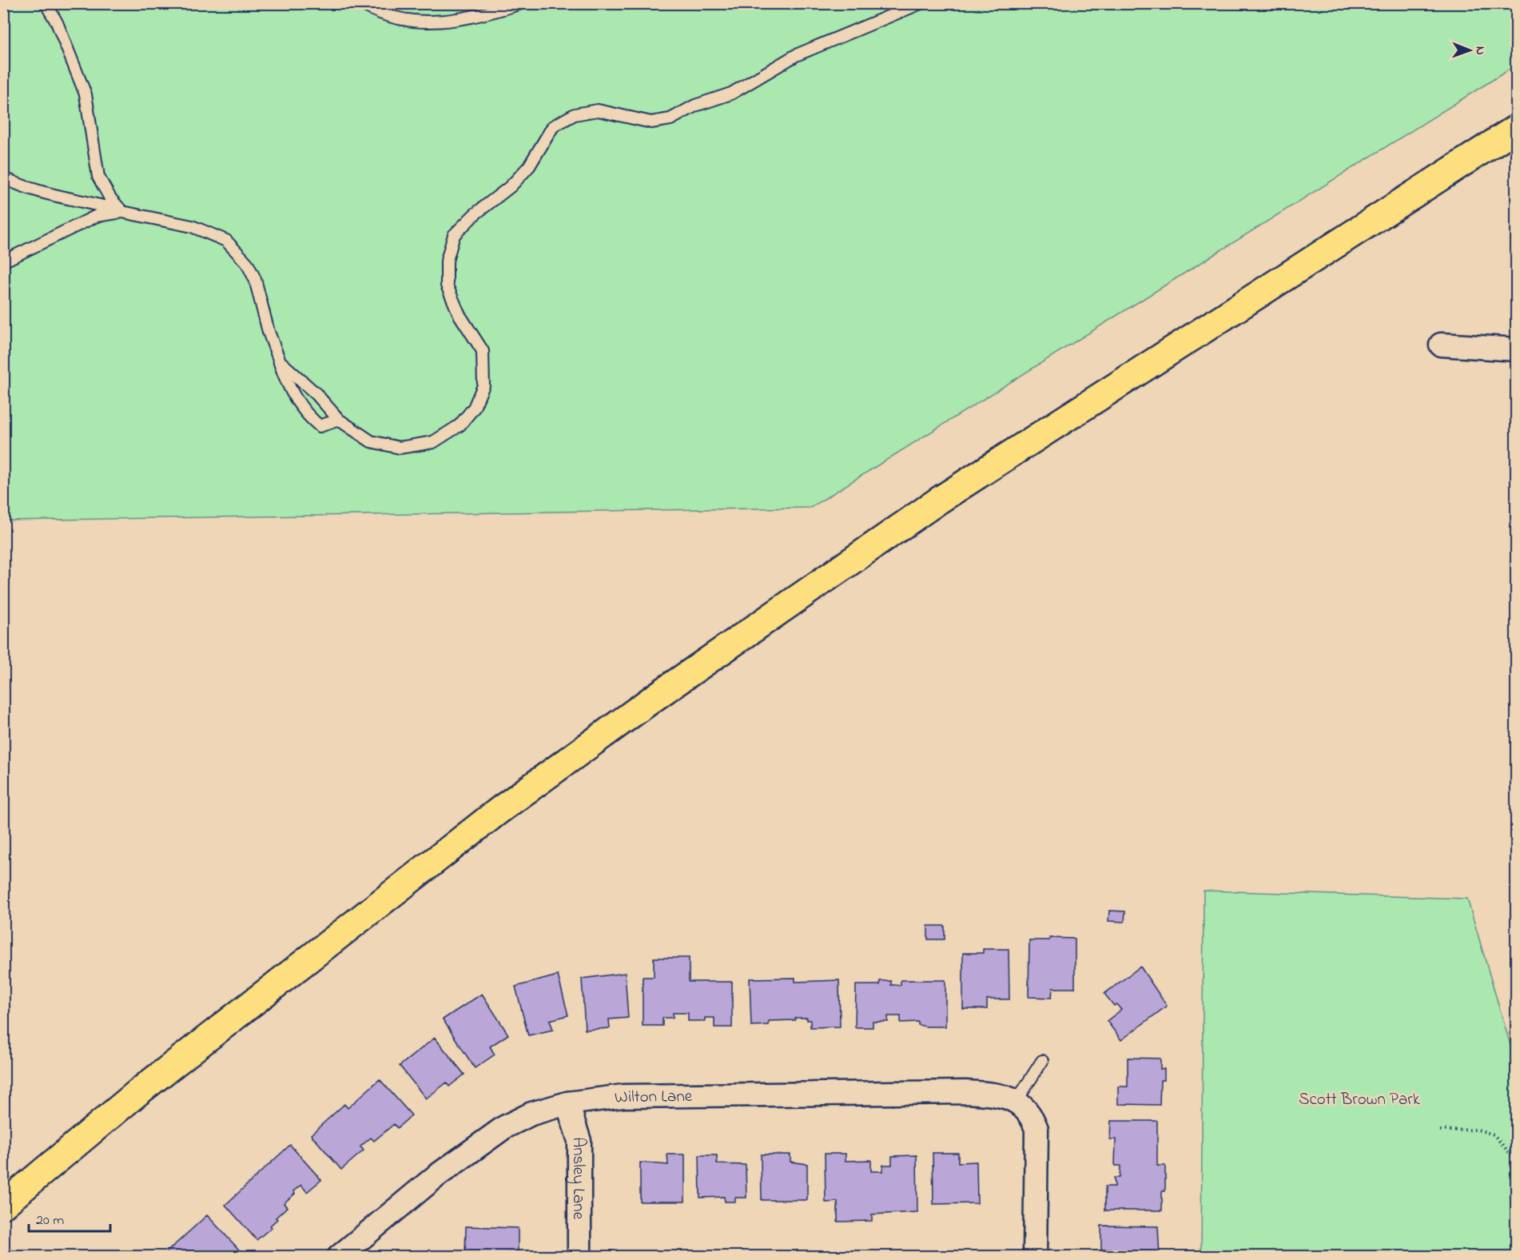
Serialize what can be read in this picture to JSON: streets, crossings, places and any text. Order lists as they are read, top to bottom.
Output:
{
  "streets": {
    "street": ["Wilton Lane", "Ansley Lane"]
  },
  "crossings": [
    ["Wilton Lane", "Ansley Lane"]
  ],
  "parks": ["Scott Brown Park"],
  "scale_bar": "20 m",
  "north": "right"
}
